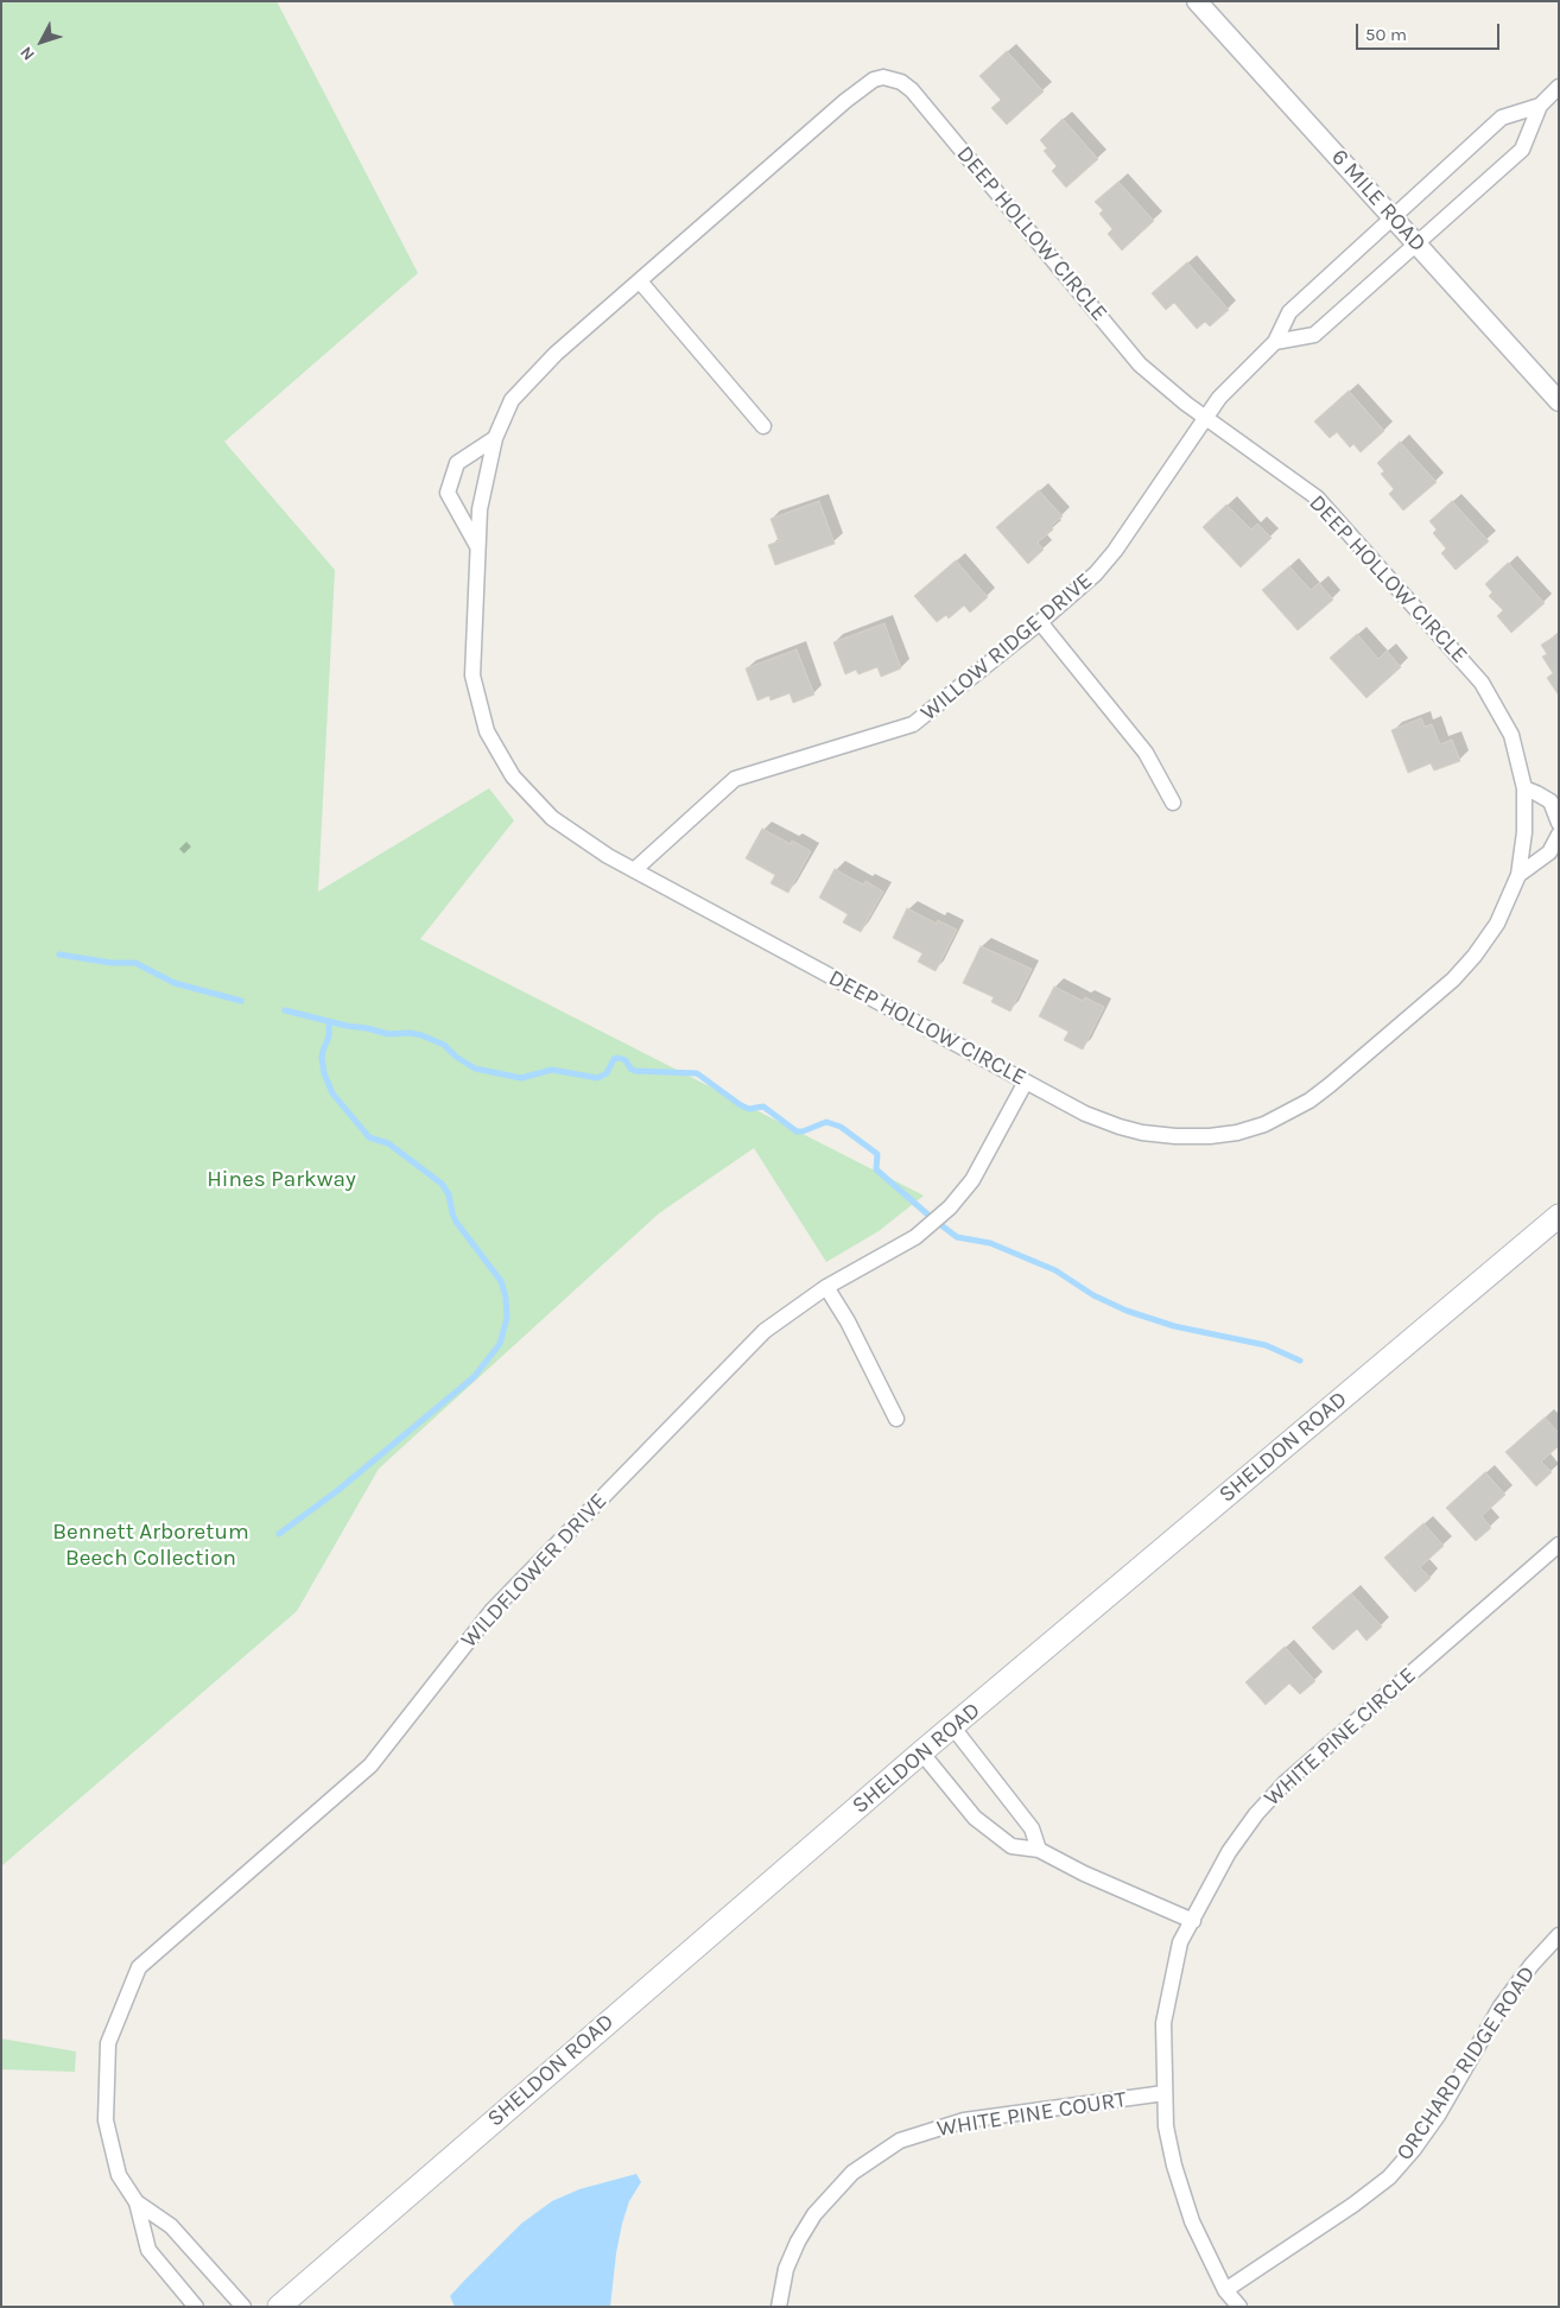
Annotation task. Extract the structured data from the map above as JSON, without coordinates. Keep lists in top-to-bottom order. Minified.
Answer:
{"streets":{"main road":["SHELDON ROAD"],"street":["6 MILE ROAD","DEEP HOLLOW CIRCLE","WILLOW RIDGE DRIVE","WILDFLOWER DRIVE","WHITE PINE CIRCLE","ORCHARD RIDGE ROAD","WHITE PINE COURT"]},"crossings":[["6 MILE ROAD","WILLOW RIDGE DRIVE"],["DEEP HOLLOW CIRCLE","WILLOW RIDGE DRIVE"],["DEEP HOLLOW CIRCLE","WILDFLOWER DRIVE"],["WHITE PINE CIRCLE","ORCHARD RIDGE ROAD"],["WHITE PINE CIRCLE","WHITE PINE COURT"]],"parks":["Hines Parkway","Bennett Arboretum Beech Collection"],"scale_bar":"50 m","north":"bottom left"}
